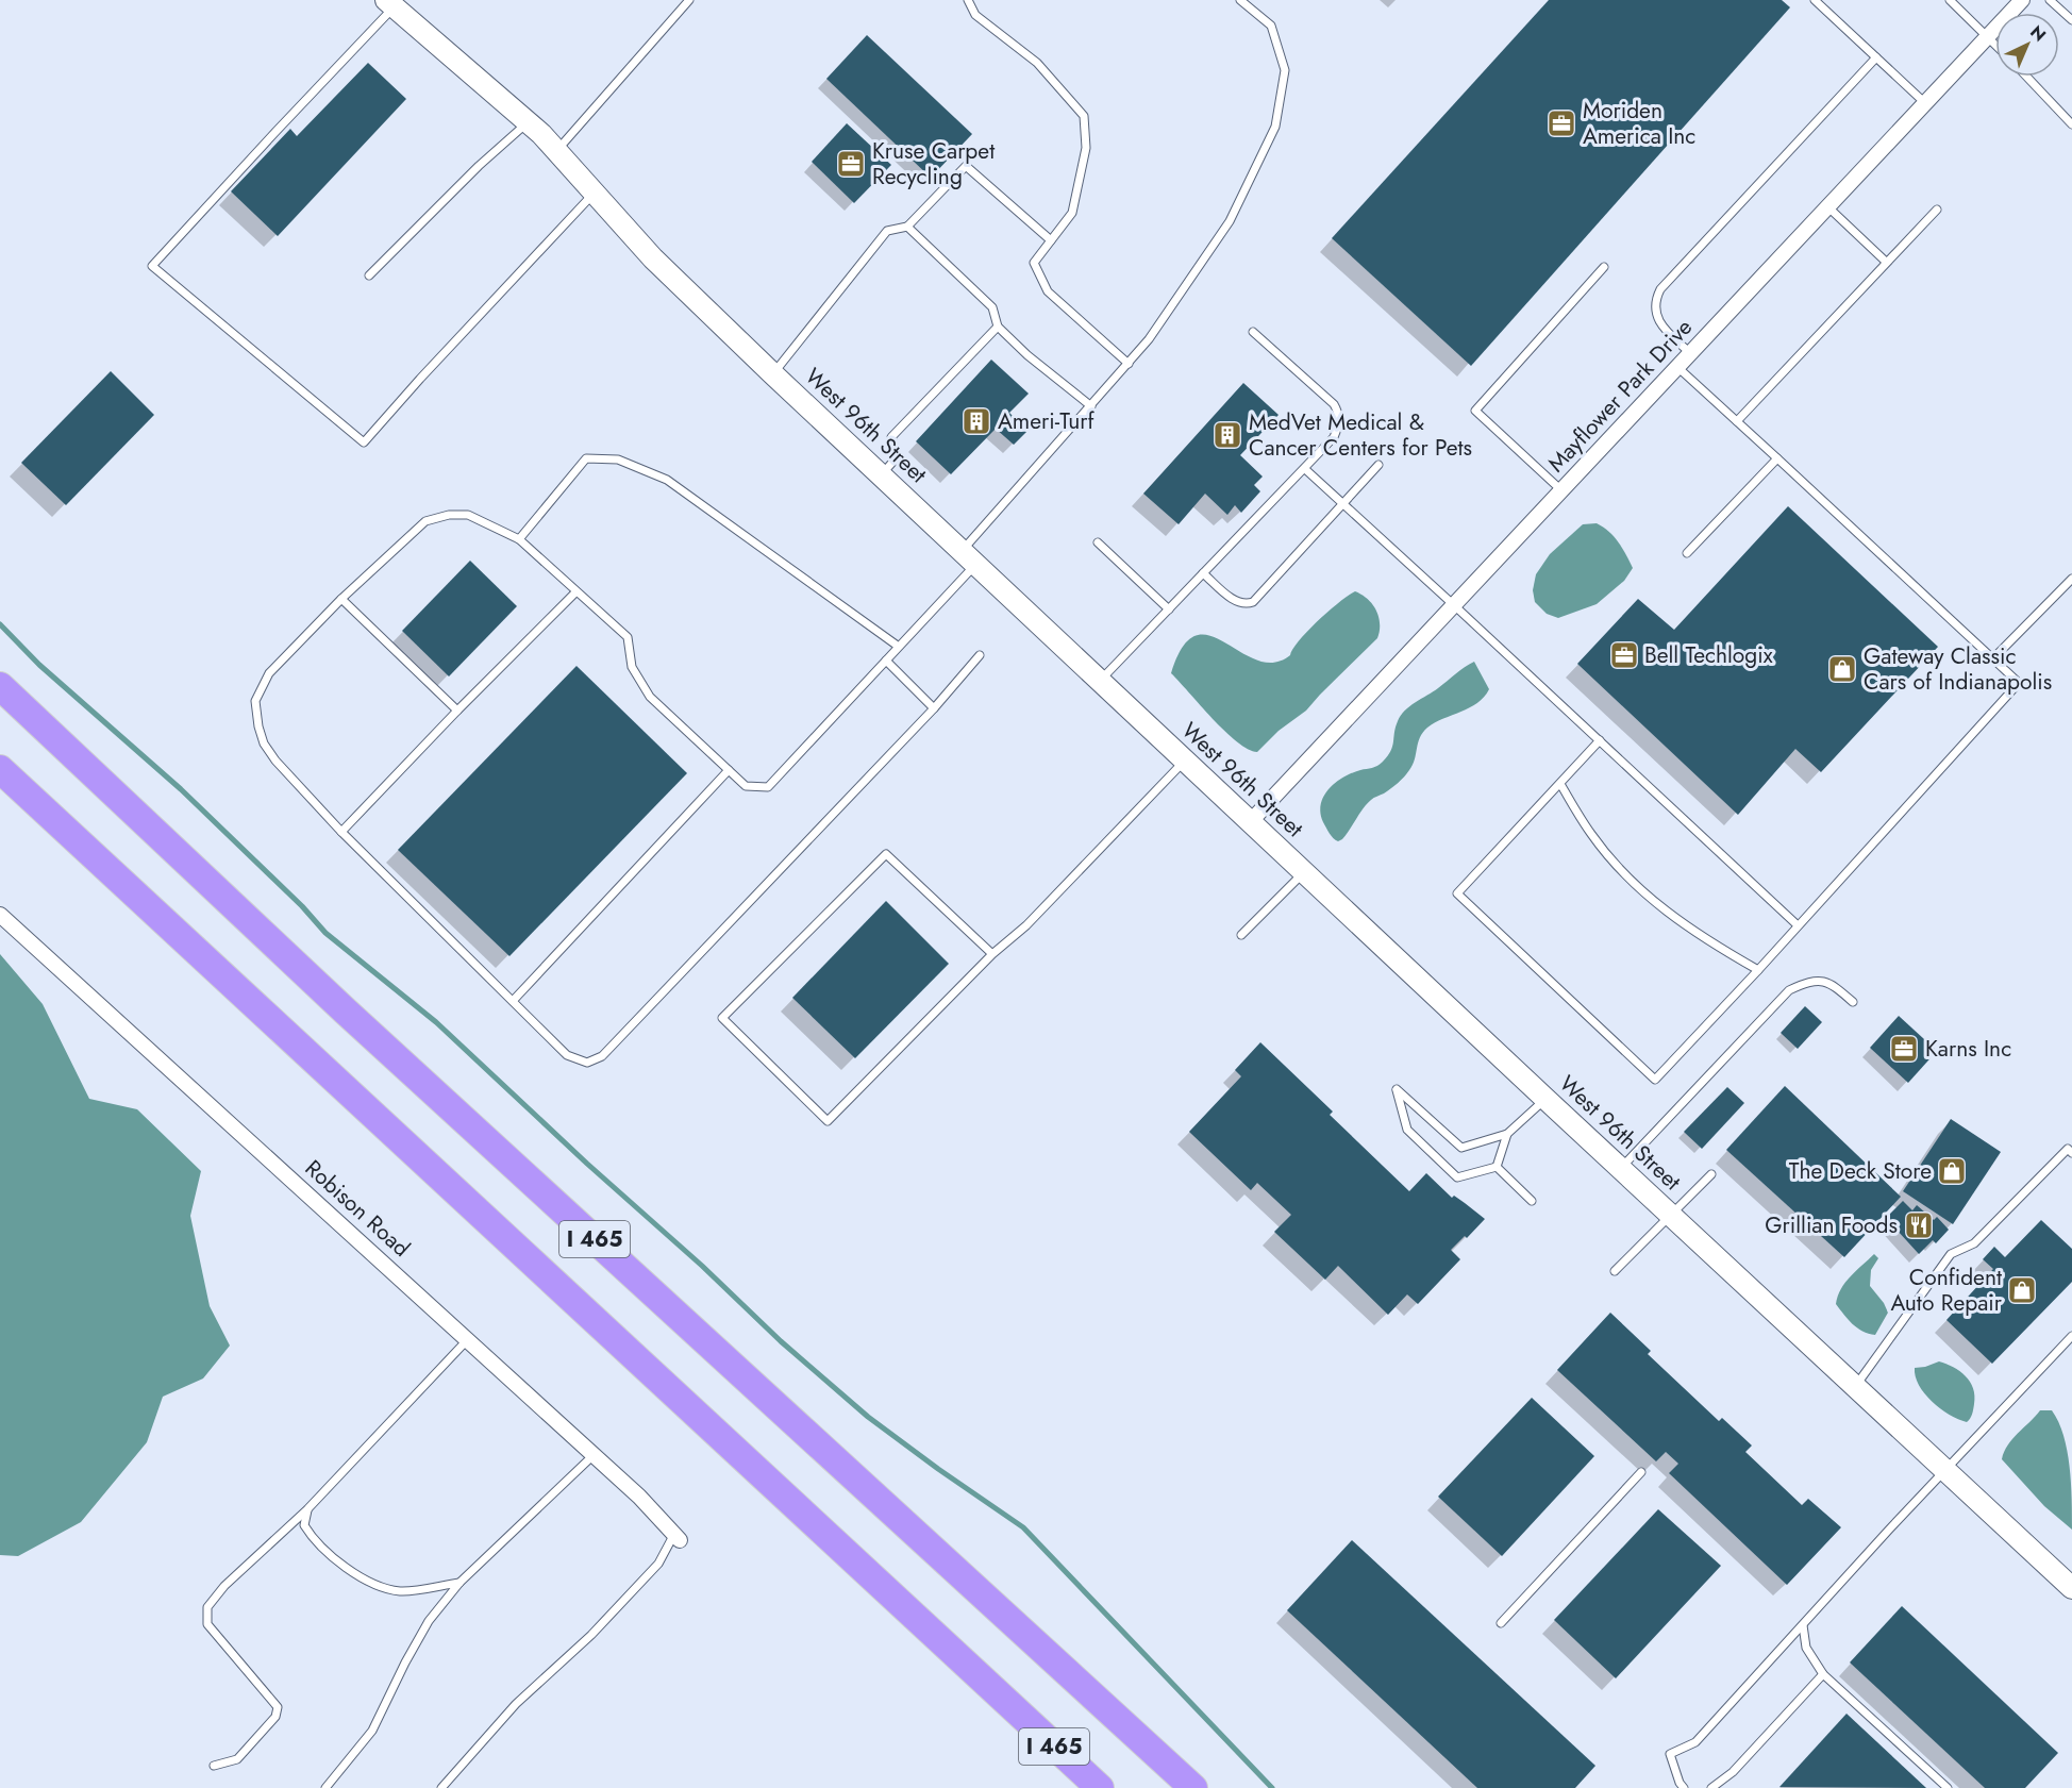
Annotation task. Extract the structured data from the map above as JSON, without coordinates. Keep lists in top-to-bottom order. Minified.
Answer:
{"streets":{"highway":["I 465"],"street":["Mayflower Park Drive","West 96th Street","Robison Road"]},"crossings":[["Mayflower Park Drive","West 96th Street"]],"places":{"office":["Moriden America Inc","Kruse Carpet Recycling","Bell Techlogix","Karns Inc"],"building":["Ameri-Turf","MedVet Medical & Cancer Centers for Pets"],"shop":["Gateway Classic Cars of Indianapolis","The Deck Store","Confident Auto Repair"],"restaurant":["Grillian Foods"]},"north":"top right"}
